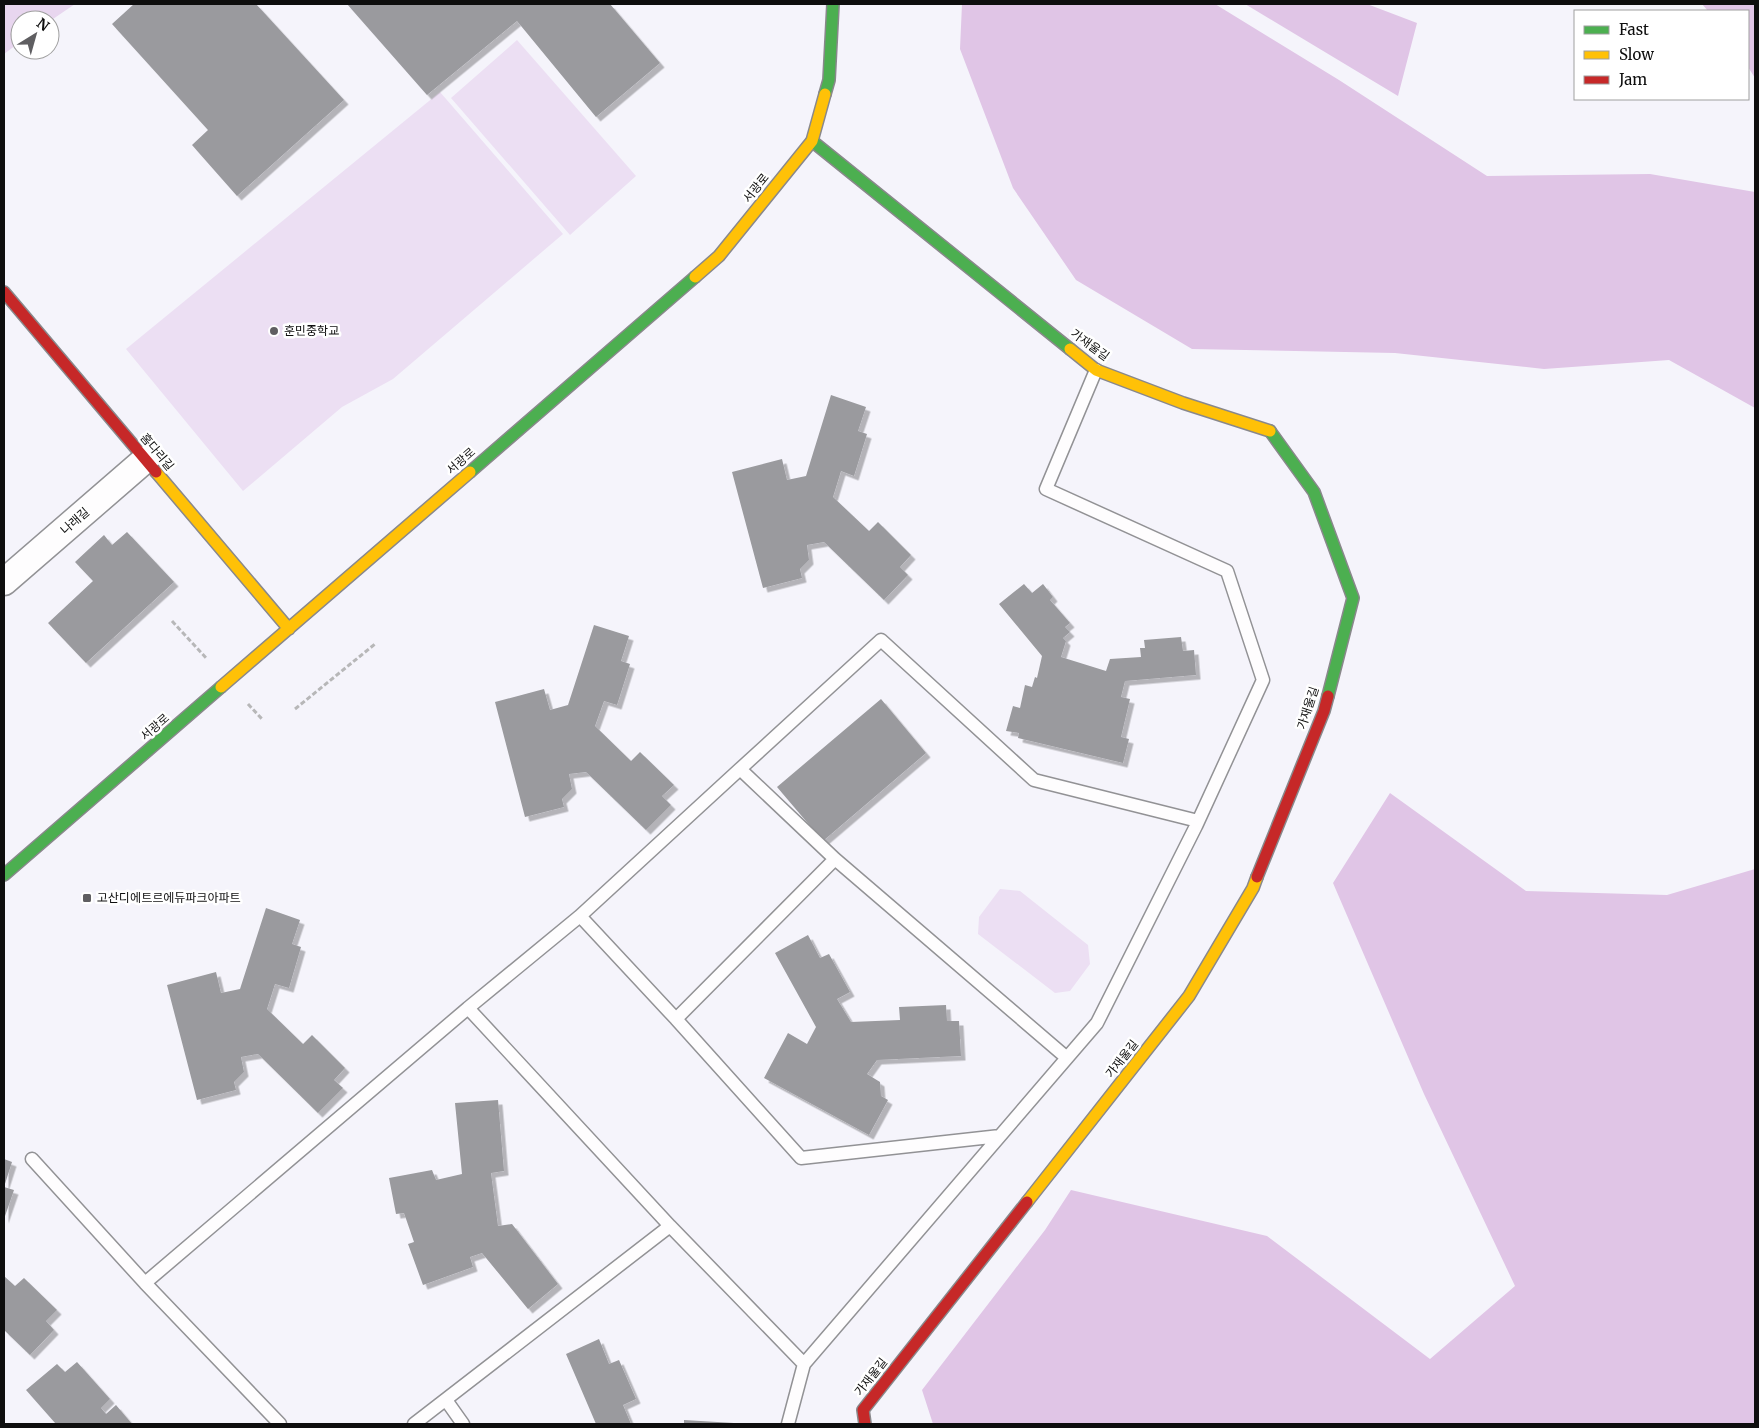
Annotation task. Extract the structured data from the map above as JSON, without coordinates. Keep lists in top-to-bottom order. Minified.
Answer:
{"streets":{"street":["서광로","가재울길","홈다리길","나래길"]},"crossings":[["서광로","가재울길"],["서광로","홈다리길"],["홈다리길","나래길"]],"places":{"other":["훈민중학교"],"transit":["고산디에트르에듀파크아파트"]},"legend":["Fast","Slow","Jam"],"north":"top right"}
